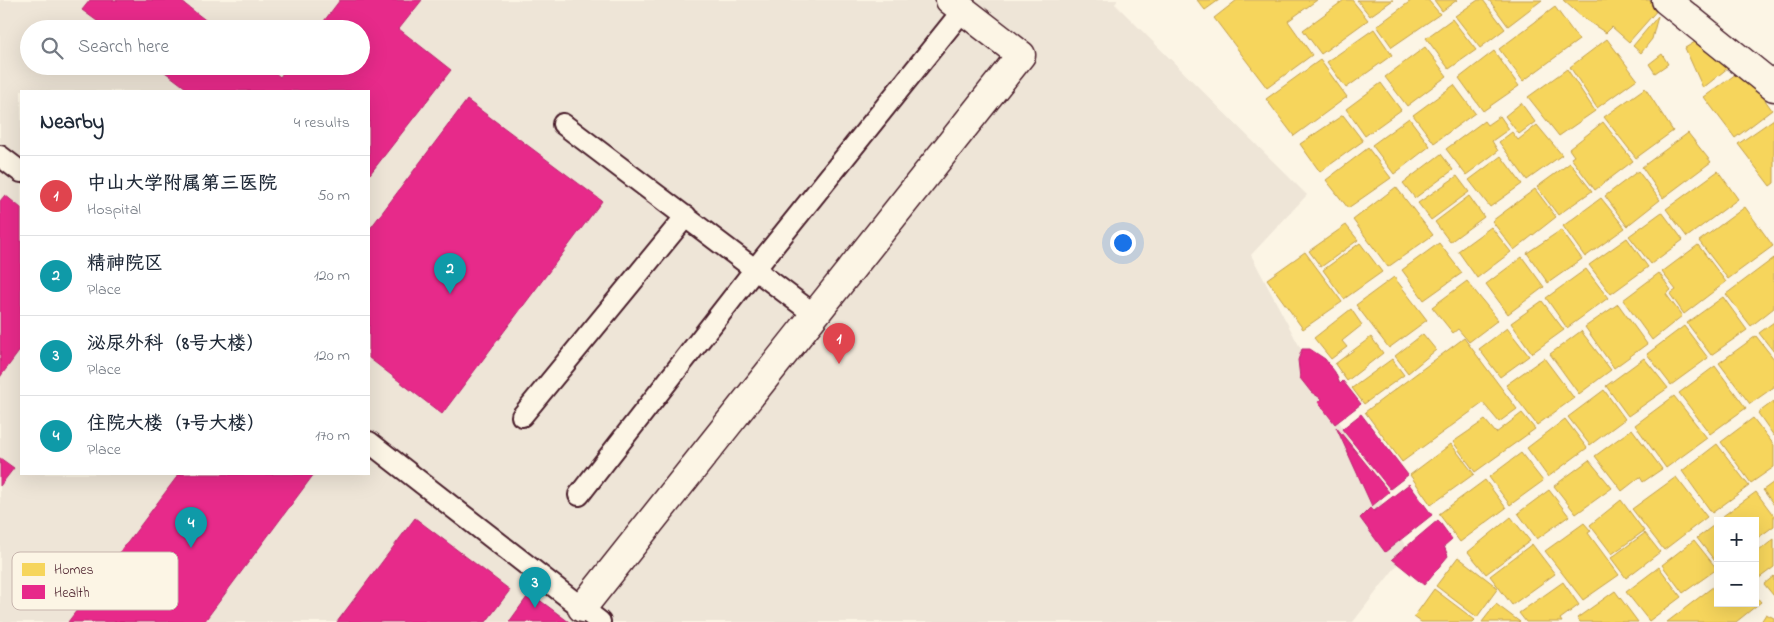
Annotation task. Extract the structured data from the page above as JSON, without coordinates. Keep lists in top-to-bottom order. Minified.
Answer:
{"legend":["Homes","Health"],"page":{"search":"Search here","heading":["Nearby","4 results"],"list":[{"mark":"1","name":"中山大学附属第三医院","note":"Hospital","value":"50 m"},{"mark":"2","name":"精神院区","note":"Place","value":"120 m"},{"mark":"3","name":"泌尿外科（8号大楼）","note":"Place","value":"120 m"},{"mark":"4","name":"住院大楼（7号大楼）","note":"Place","value":"170 m"}],"pins":["2","1","4","3"],"map_buttons":["+","−"]}}
